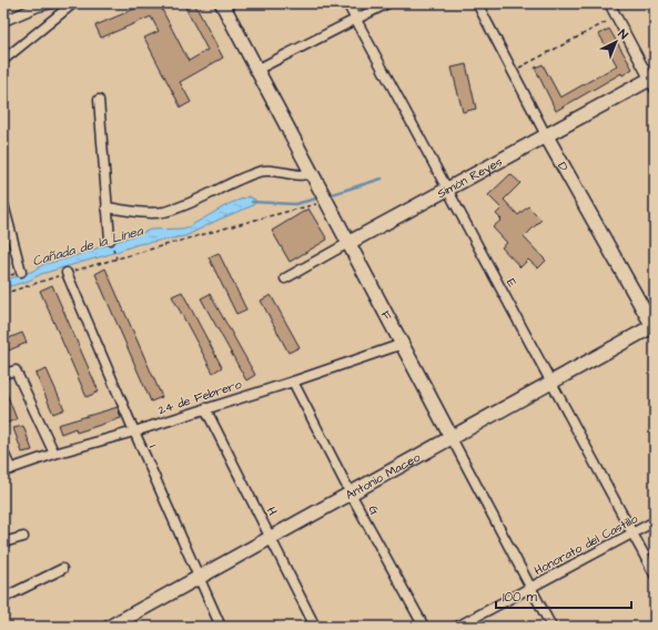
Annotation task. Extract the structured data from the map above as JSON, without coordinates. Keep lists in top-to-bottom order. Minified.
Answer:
{"streets":{"street":["D","Simón Reyes","E","F","24 de Febrero","I","Antonio Maceo","G","H","Honorato del Castillo"]},"crossings":[["D","Simón Reyes"],["D","Antonio Maceo"],["Simón Reyes","E"],["Simón Reyes","F"],["E","Antonio Maceo"],["E","Honorato del Castillo"],["F","24 de Febrero"],["F","Antonio Maceo"],["F","Honorato del Castillo"],["24 de Febrero","I"],["24 de Febrero","G"],["24 de Febrero","H"],["I","Antonio Maceo"],["Antonio Maceo","G"],["Antonio Maceo","H"]],"water":["Cañada de la Línea"],"scale_bar":"100 m","north":"top right"}
